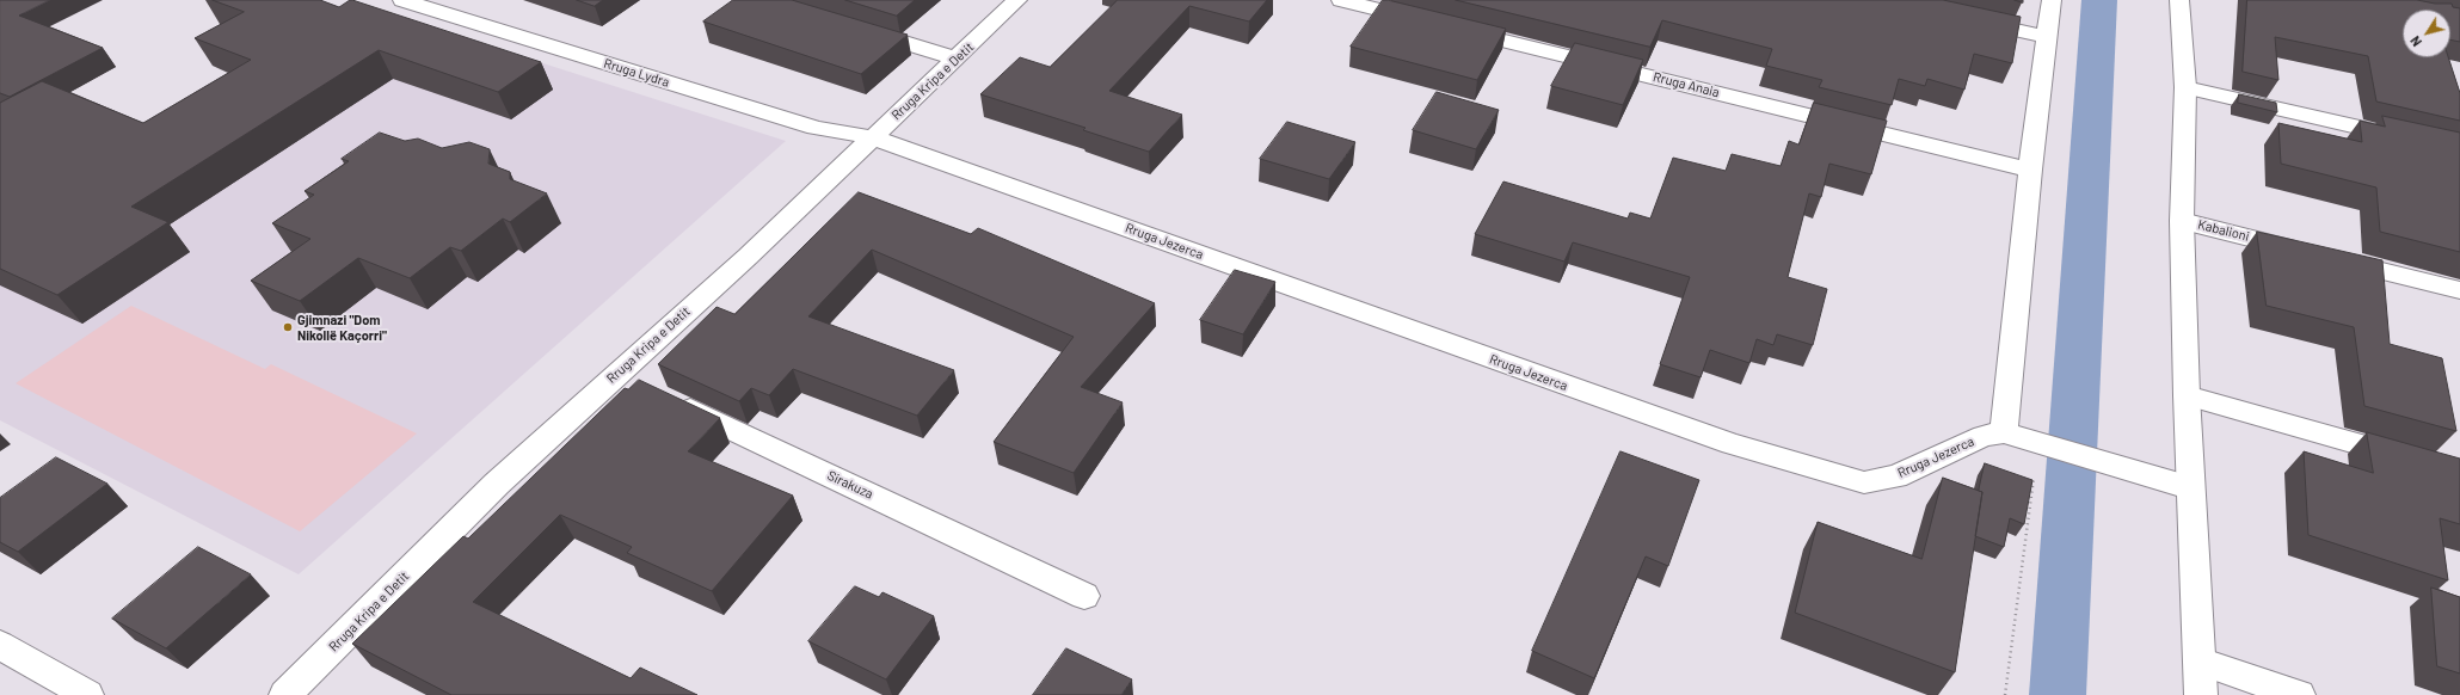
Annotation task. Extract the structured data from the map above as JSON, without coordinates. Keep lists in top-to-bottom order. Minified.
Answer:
{"streets":{"street":["Rruga Lydra","Rruga Kripa e Detit","Rruga Anaia","Kabalioni","Rruga Jezerca","Sirakuza"]},"crossings":[["Rruga Lydra","Rruga Kripa e Detit"],["Rruga Lydra","Rruga Jezerca"],["Rruga Kripa e Detit","Rruga Jezerca"]],"places":["Gjimnazi \"Dom Nikollë Kaçorri\""],"north":"bottom left"}
